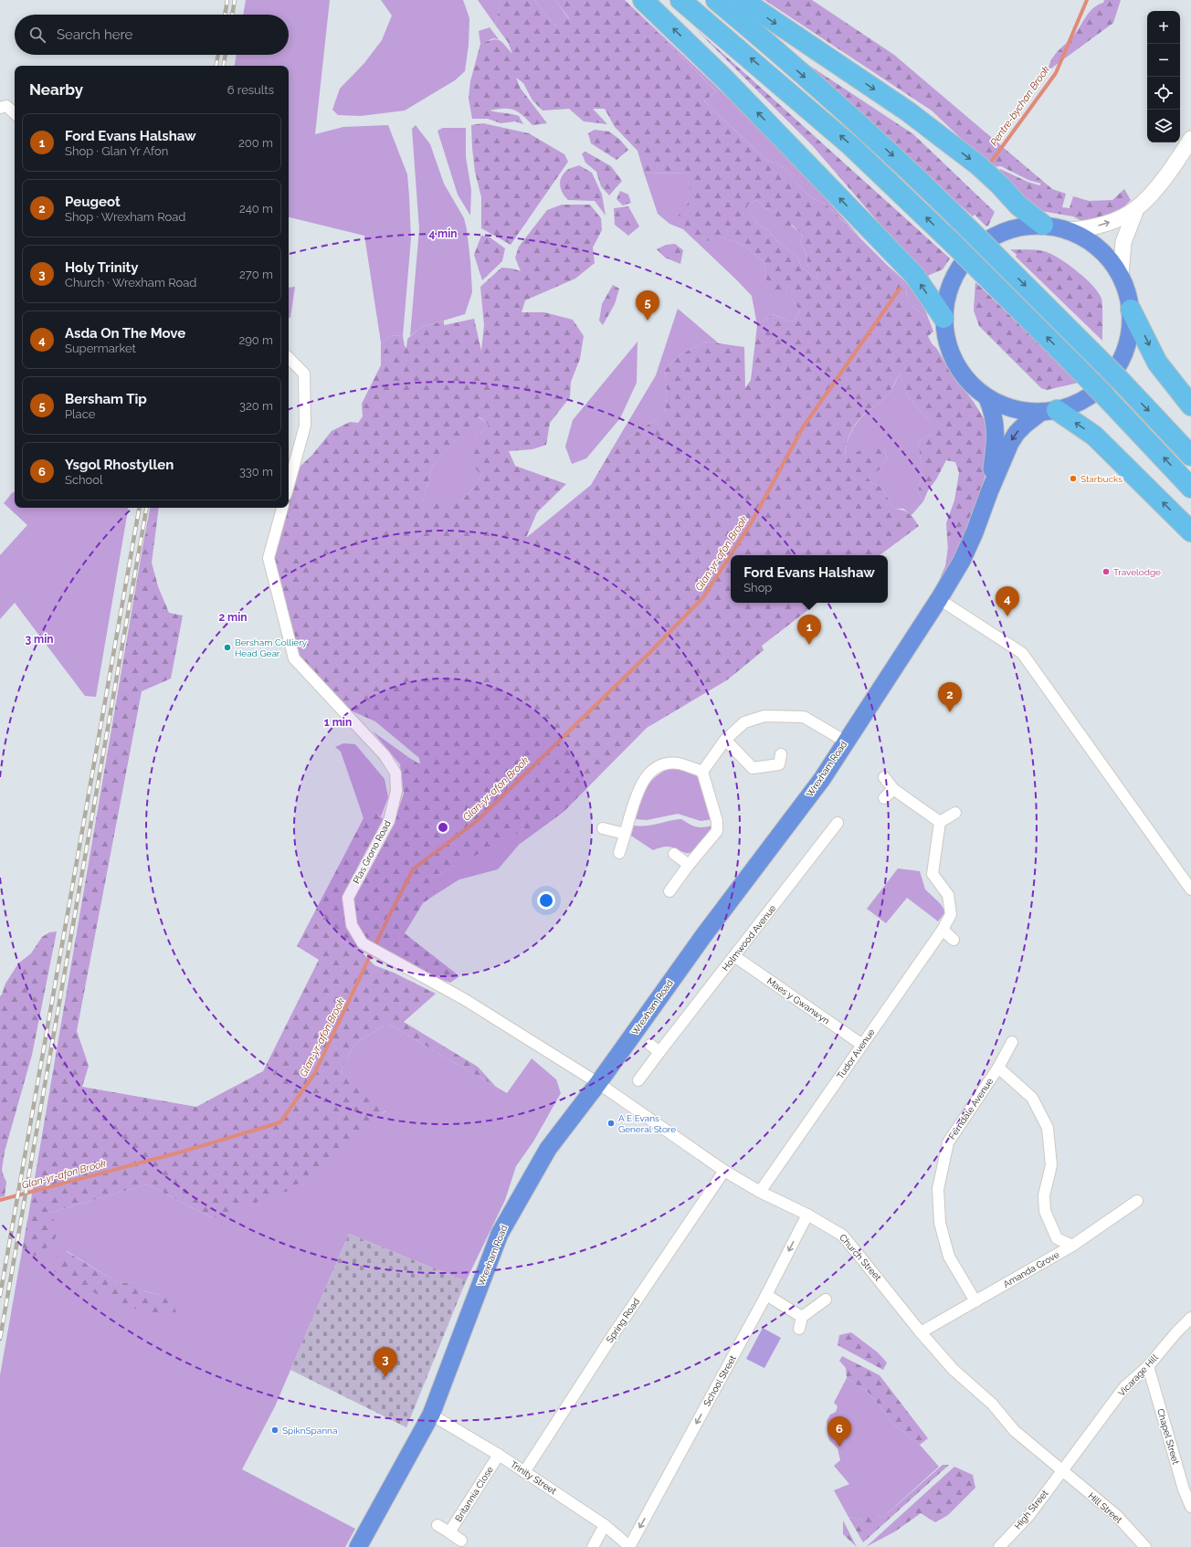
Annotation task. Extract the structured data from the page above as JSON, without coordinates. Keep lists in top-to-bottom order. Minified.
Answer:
{"streets":{"main road":["Wrexham Road"],"street":["Plas Grono Road","Holmwood Avenue","Maes y Gwanwyn","Tudor Avenue","Ferndale Avenue","Church Street","Amanda Grove","Spring Road","Vicarage Hill","School Street","Chapel Street","Trinity Street","Britannia Close","Hill Street","High Street"]},"crossings":[["Wrexham Road","Plas Grono Road"],["Wrexham Road","Church Street"],["Wrexham Road","Trinity Street"],["Plas Grono Road","Church Street"],["Holmwood Avenue","Maes y Gwanwyn"],["Maes y Gwanwyn","Tudor Avenue"],["Tudor Avenue","Church Street"],["Ferndale Avenue","Amanda Grove"],["Church Street","Amanda Grove"],["Church Street","Spring Road"],["Church Street","Vicarage Hill"],["Church Street","School Street"],["Church Street","Hill Street"],["Church Street","High Street"],["Spring Road","Trinity Street"],["Vicarage Hill","Chapel Street"],["Vicarage Hill","Hill Street"],["Vicarage Hill","High Street"],["School Street","Trinity Street"],["Trinity Street","Britannia Close"],["Hill Street","High Street"]],"one_way":["School Street"],"water":["Pentre-bychan Brook","Glan-yr-afon Brook"],"places":["Starbucks","Travelodge","Bersham Colliery Head Gear","A E Evans General Store","SpiknSpanna"],"page":{"map_buttons":["+","−"],"search":"Search here","heading":["Nearby","6 results"],"list":[{"mark":"1","name":"Ford Evans Halshaw","note":"Shop · Glan Yr Afon","value":"200 m"},{"mark":"2","name":"Peugeot","note":"Shop · Wrexham Road","value":"240 m"},{"mark":"3","name":"Holy Trinity","note":"Church · Wrexham Road","value":"270 m"},{"mark":"4","name":"Asda On The Move","note":"Supermarket","value":"290 m"},{"mark":"5","name":"Bersham Tip","note":"Place","value":"320 m"},{"mark":"6","name":"Ysgol Rhostyllen","note":"School","value":"330 m"}],"pins":["5","4","1","2","3","6"],"popup":["Ford Evans Halshaw","Shop"]},"rings":["4 min","2 min","3 min","1 min"]}
